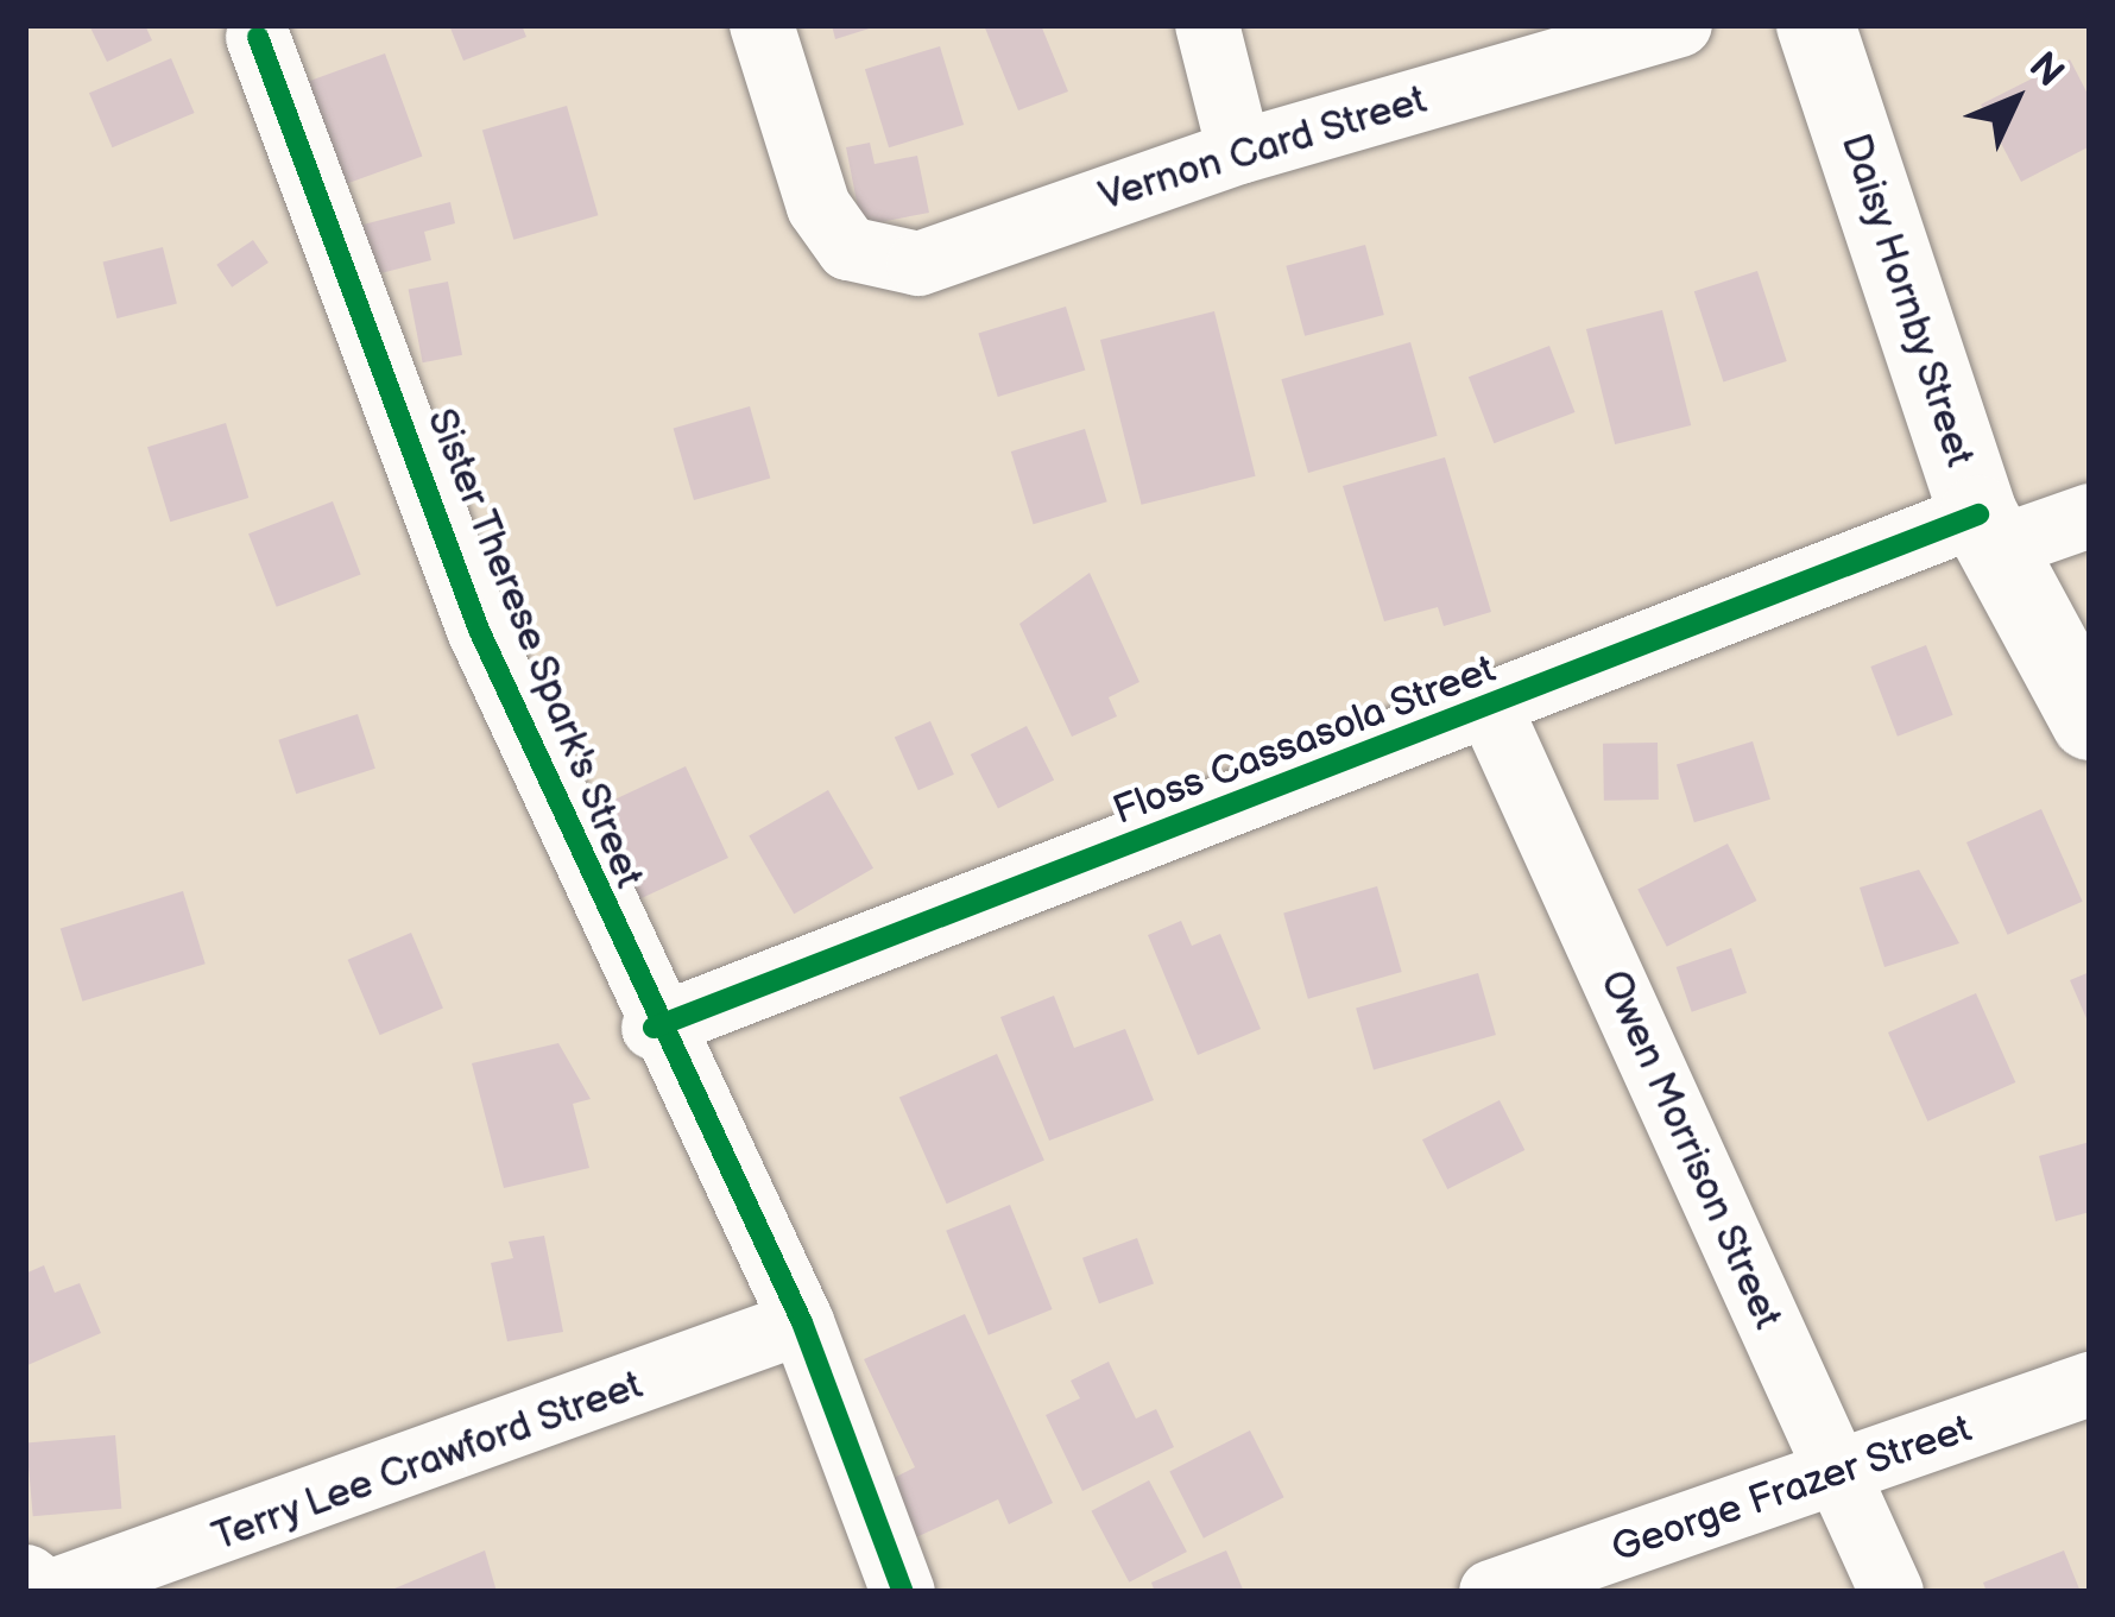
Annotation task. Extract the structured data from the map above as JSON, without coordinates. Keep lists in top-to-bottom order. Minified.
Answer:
{"streets":{"street":["Vernon Card Street","Daisy Hornby Street","Sister Therese Spark's Street","Floss Cassasola Street","Owen Morrison Street","Terry Lee Crawford Street","George Frazer Street"]},"crossings":[["Daisy Hornby Street","Floss Cassasola Street"],["Sister Therese Spark's Street","Floss Cassasola Street"],["Sister Therese Spark's Street","Terry Lee Crawford Street"],["Floss Cassasola Street","Owen Morrison Street"],["Owen Morrison Street","George Frazer Street"]],"north":"top right"}
